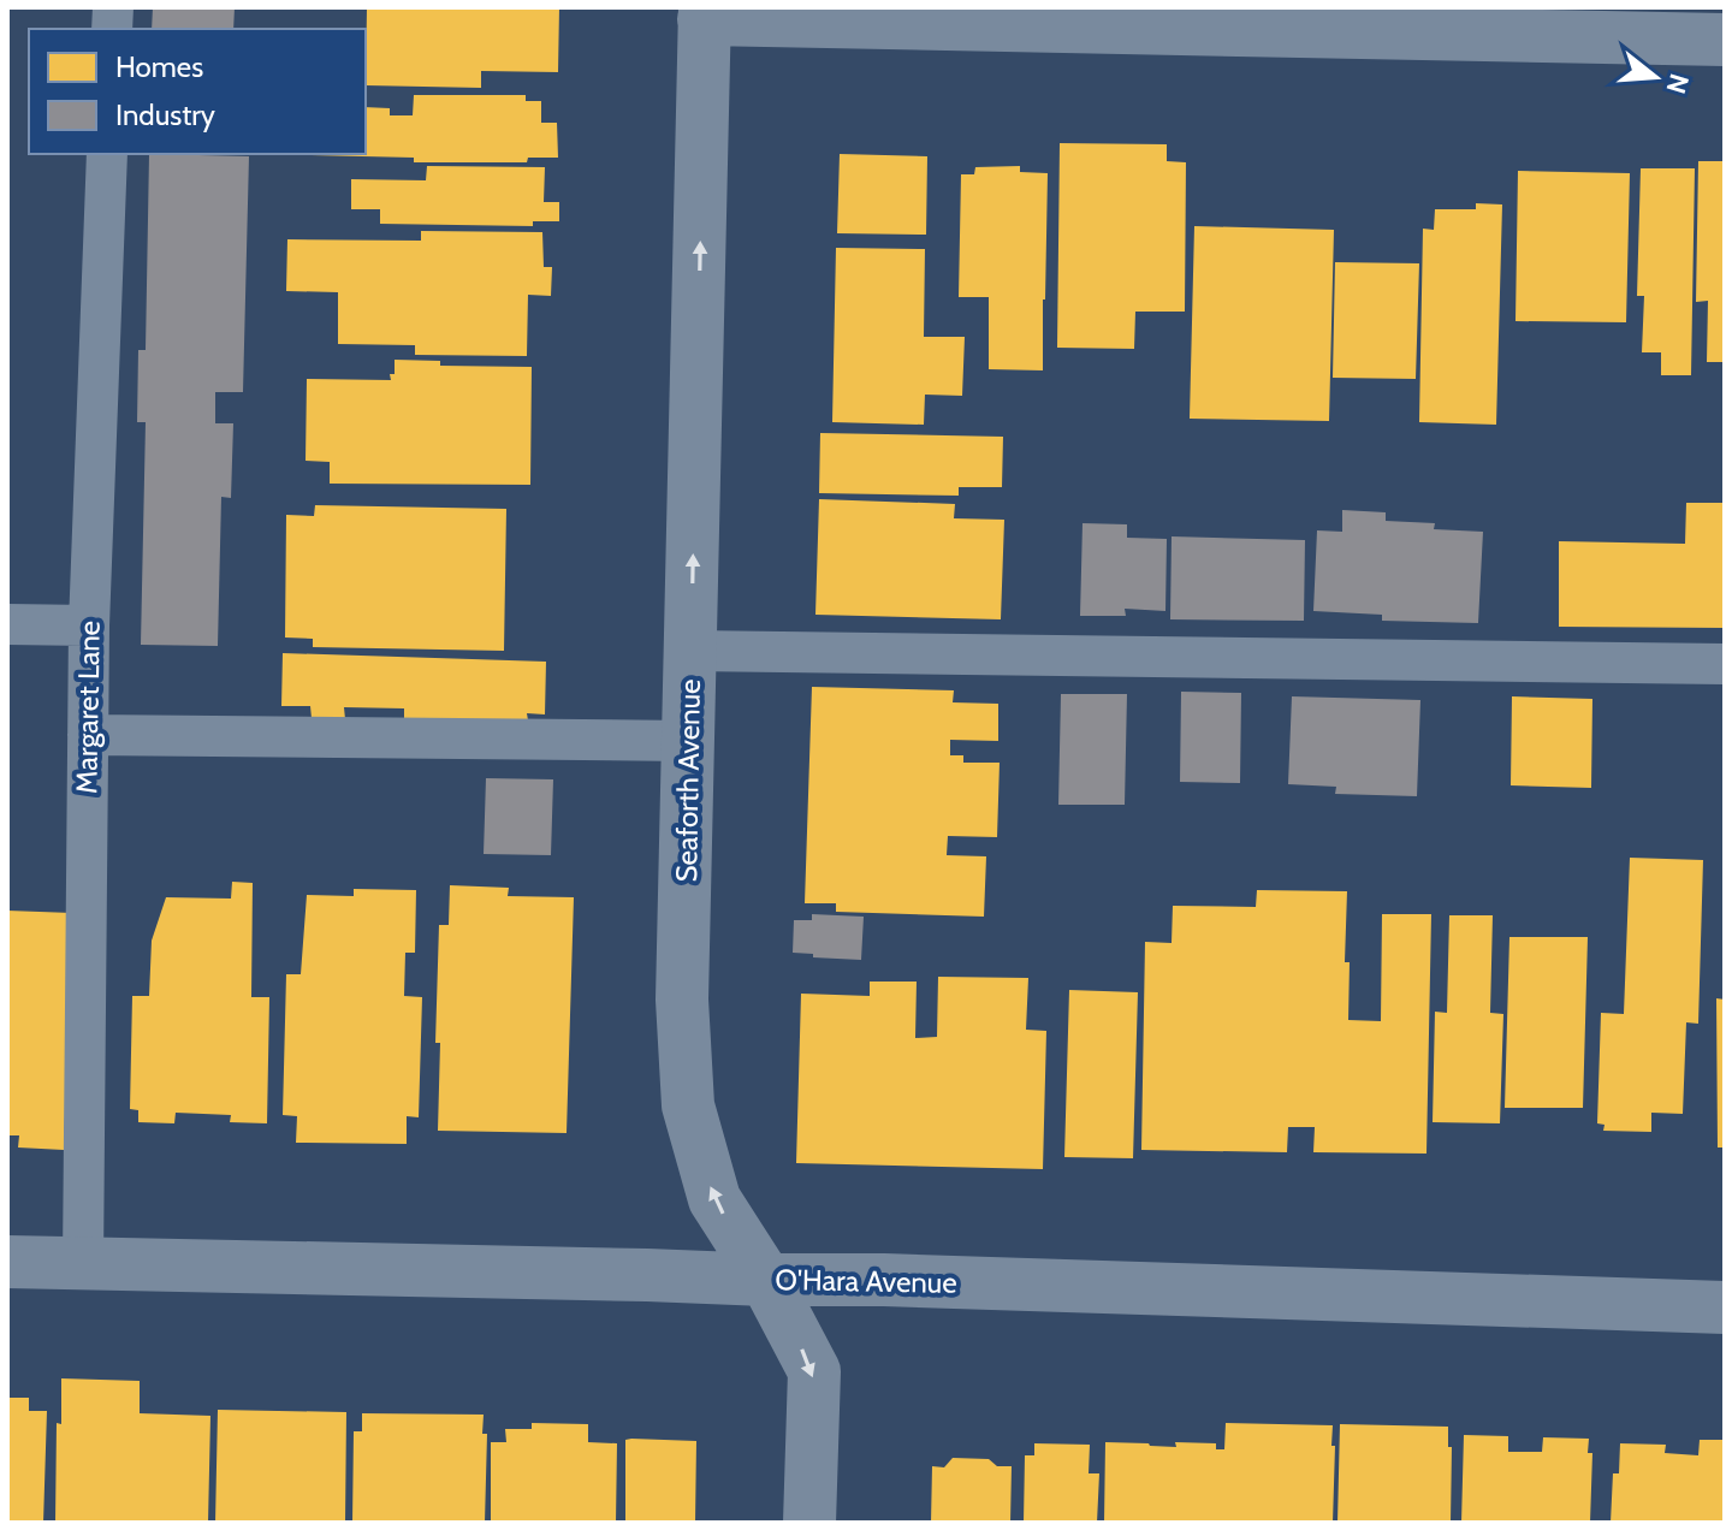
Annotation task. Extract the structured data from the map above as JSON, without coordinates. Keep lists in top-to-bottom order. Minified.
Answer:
{"streets":{"street":["Seaforth Avenue","O'Hara Avenue"],"lane":["Margaret Lane"]},"crossings":[["Margaret Lane","O'Hara Avenue"],["Seaforth Avenue","O'Hara Avenue"]],"legend":["Homes","Industry"],"north":"right"}
